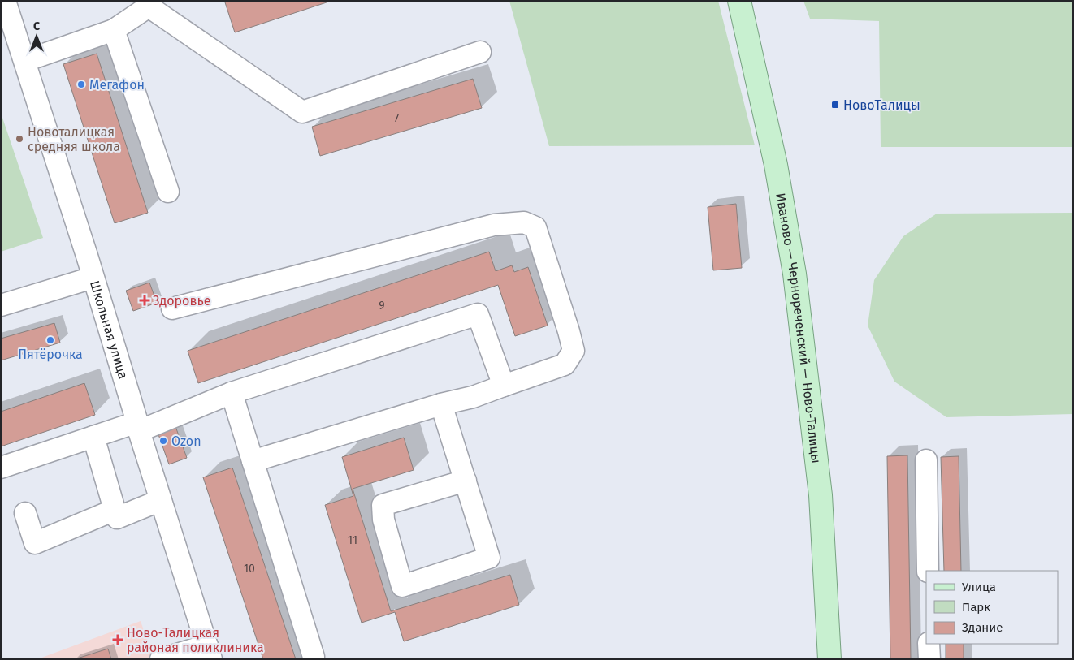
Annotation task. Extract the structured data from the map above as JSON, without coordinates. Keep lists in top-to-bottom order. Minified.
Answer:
{"streets":{"main road":["Иваново — Чернореченский — Ново-Талицы"],"street":["Школьная улица"]},"places":{"other":["Мегафон","Новоталицкая средняя школа","Пятёрочка","Ozon"],"transit":["НовоТалицы"],"health":["Здоровье","Ново-Талицкая районая поликлиника"]},"house_numbers":["7","9","11","10"],"legend":["Улица","Парк","Здание"],"north":"top"}
